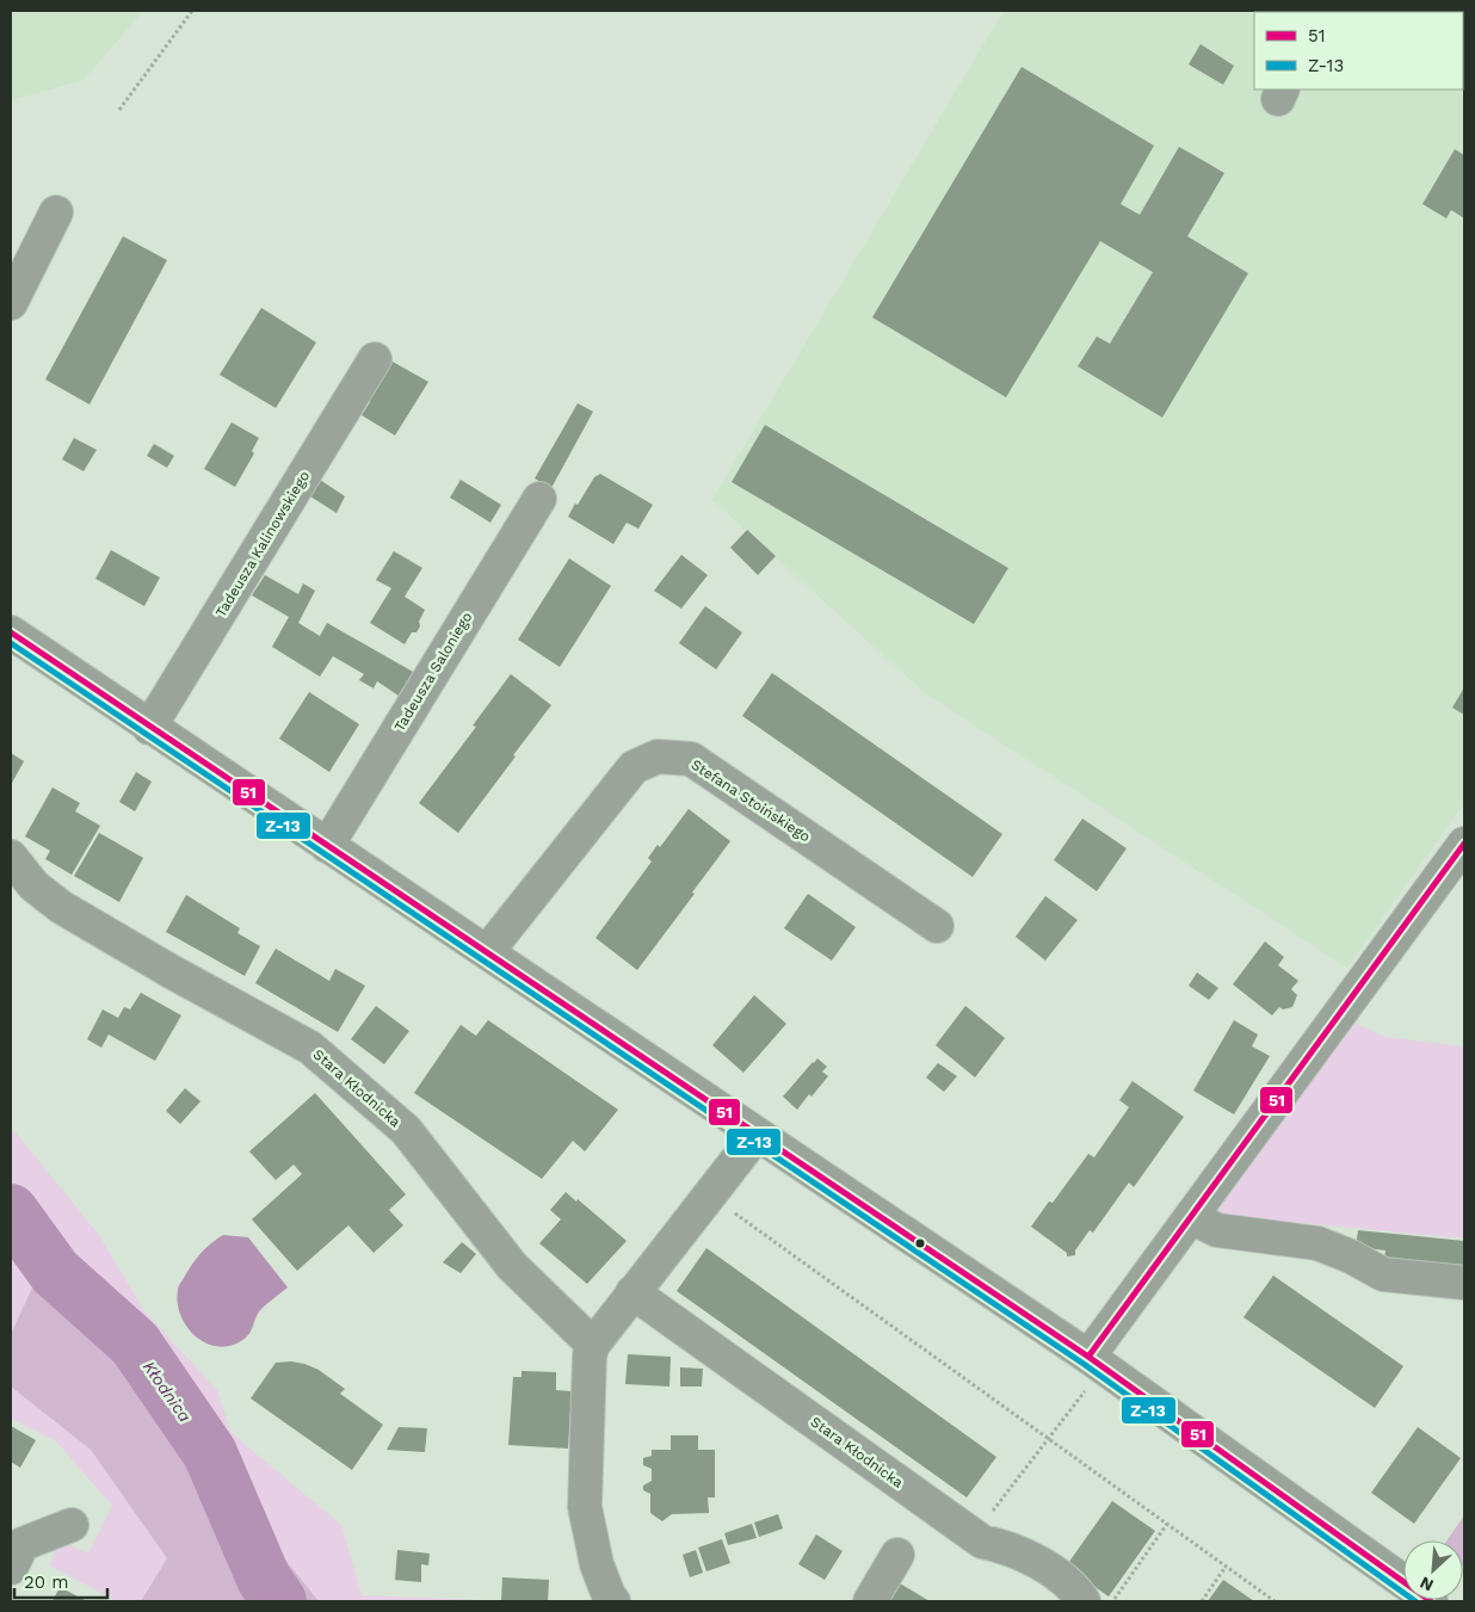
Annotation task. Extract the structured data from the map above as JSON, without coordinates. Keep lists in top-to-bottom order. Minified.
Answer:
{"streets":{"street":["Tadeusza Kalinowskiego","Tadeusza Saloniego","Stefana Stoińskiego","Stara Kłodnicka"]},"water":["Kłodnica"],"lines":["transit line 51","transit line Z-13"],"legend":["51","Z-13"],"scale_bar":"20 m","north":"bottom left"}
